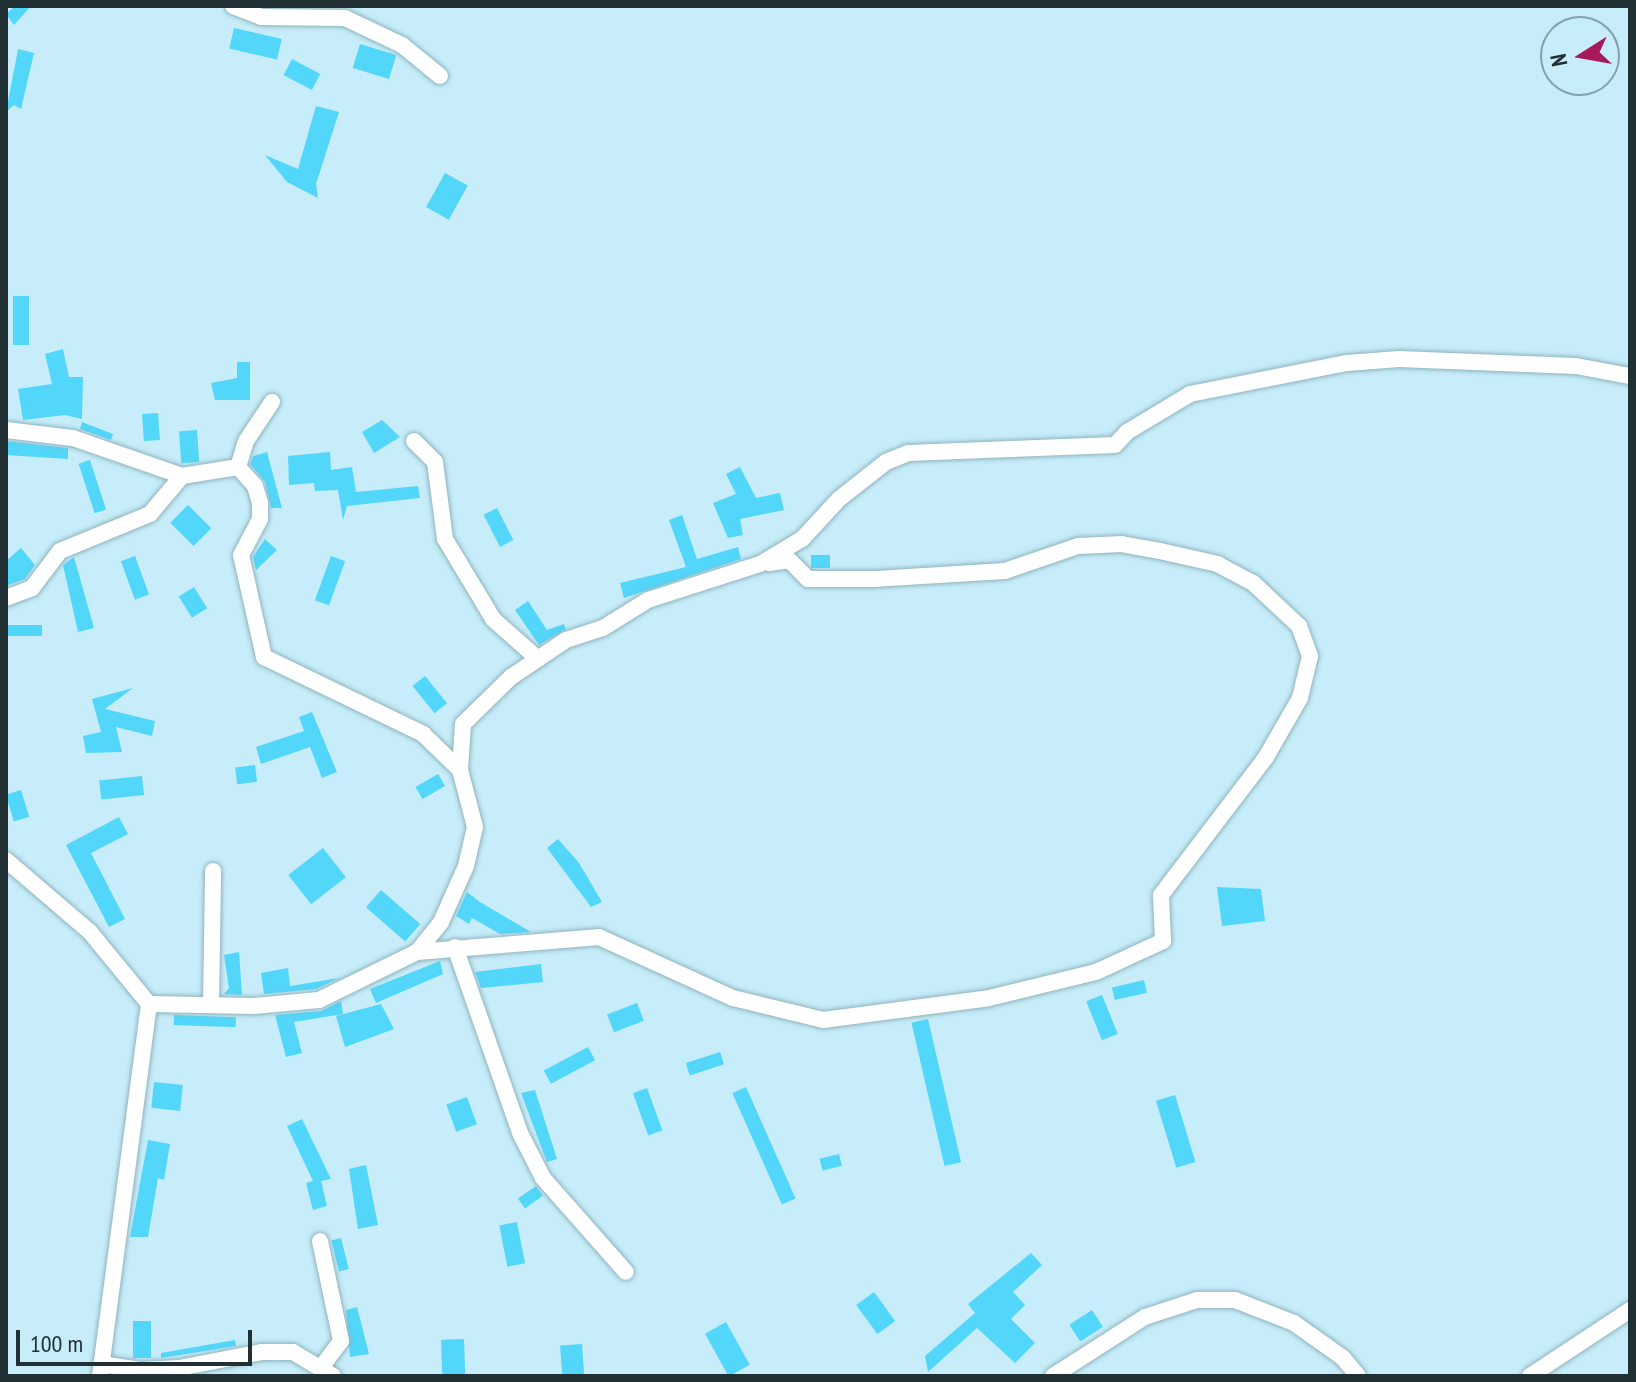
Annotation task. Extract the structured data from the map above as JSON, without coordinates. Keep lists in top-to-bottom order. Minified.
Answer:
{"scale_bar":"100 m","north":"left"}
